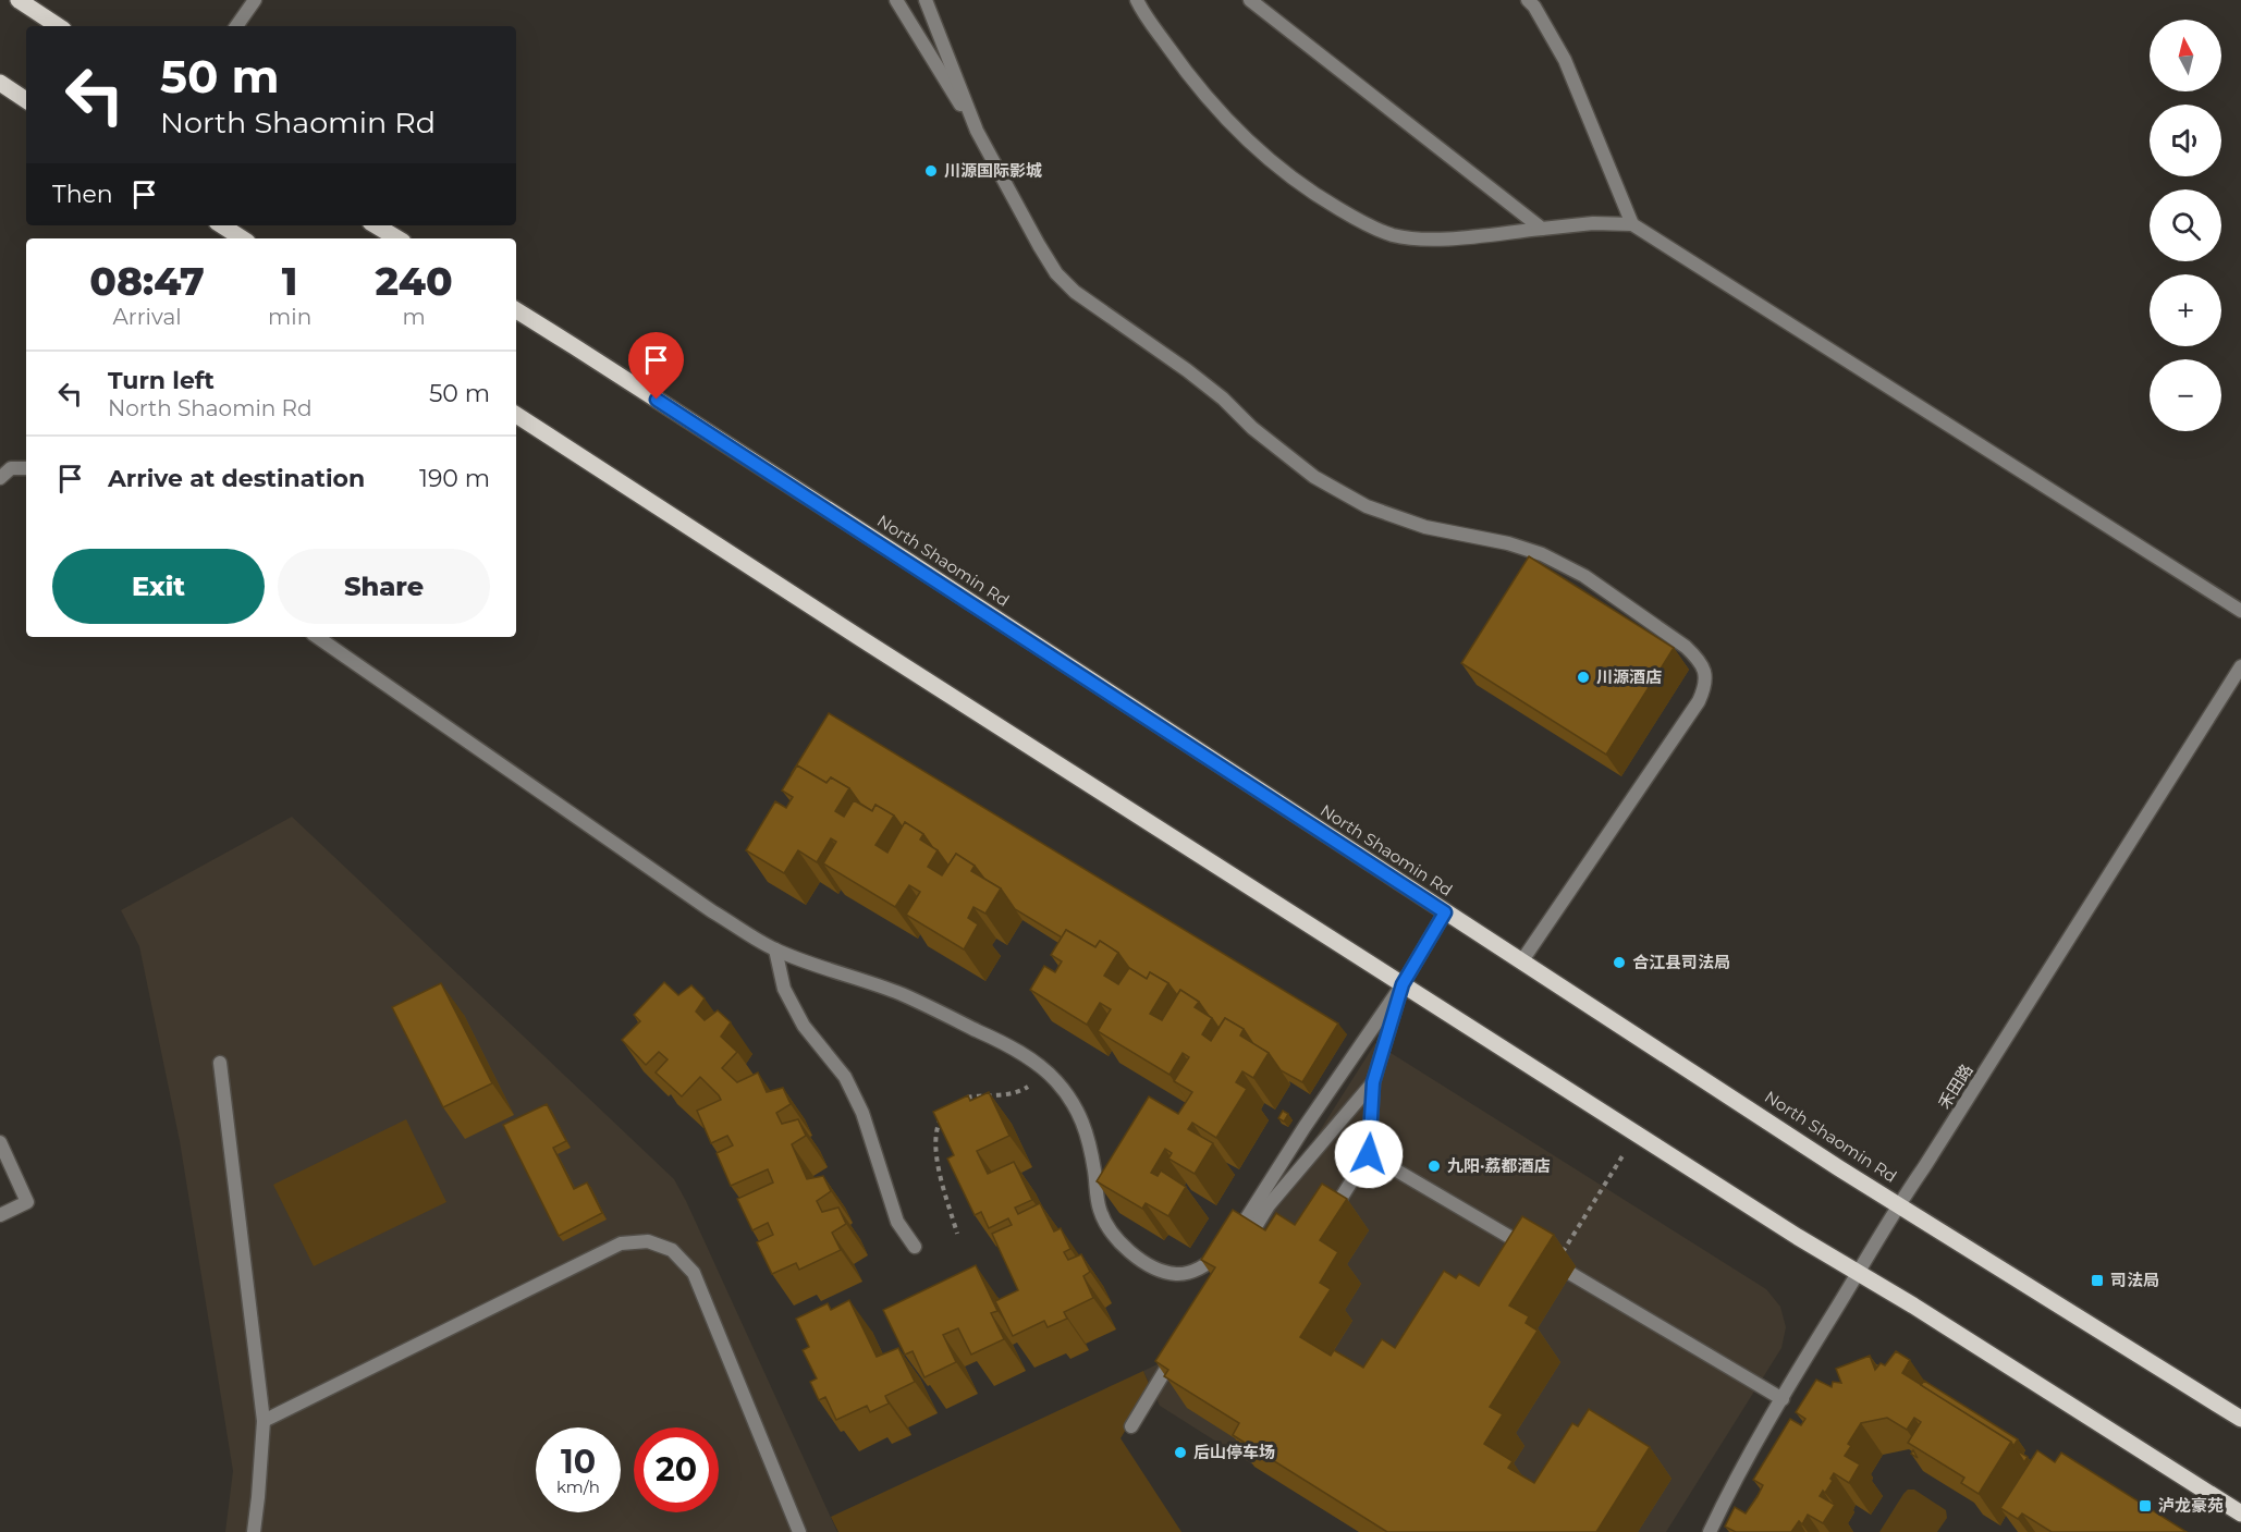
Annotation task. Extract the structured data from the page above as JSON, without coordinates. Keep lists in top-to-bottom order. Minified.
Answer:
{"streets":{"main road":["North Shaomin Rd"],"street":["禾田路"]},"crossings":[["North Shaomin Rd","禾田路"]],"places":{"other":["川源国际影城","川源酒店","合江县司法局","九阳·荔都酒店","后山停车场"],"transit":["司法局","泸龙豪苑"]},"north":"top","page":{"map_buttons":["+","−"],"turn":["50 m","North Shaomin Rd"],"then":"Then","eta":["08:47","Arrival","1","min","240","m"],"list":[{"name":"Turn left","note":"North Shaomin Rd","value":"50 m"},{"name":"Arrive at destination","value":"190 m"}],"buttons":["Exit","Share"],"speed":"10 km/h","limit":"20"}}
